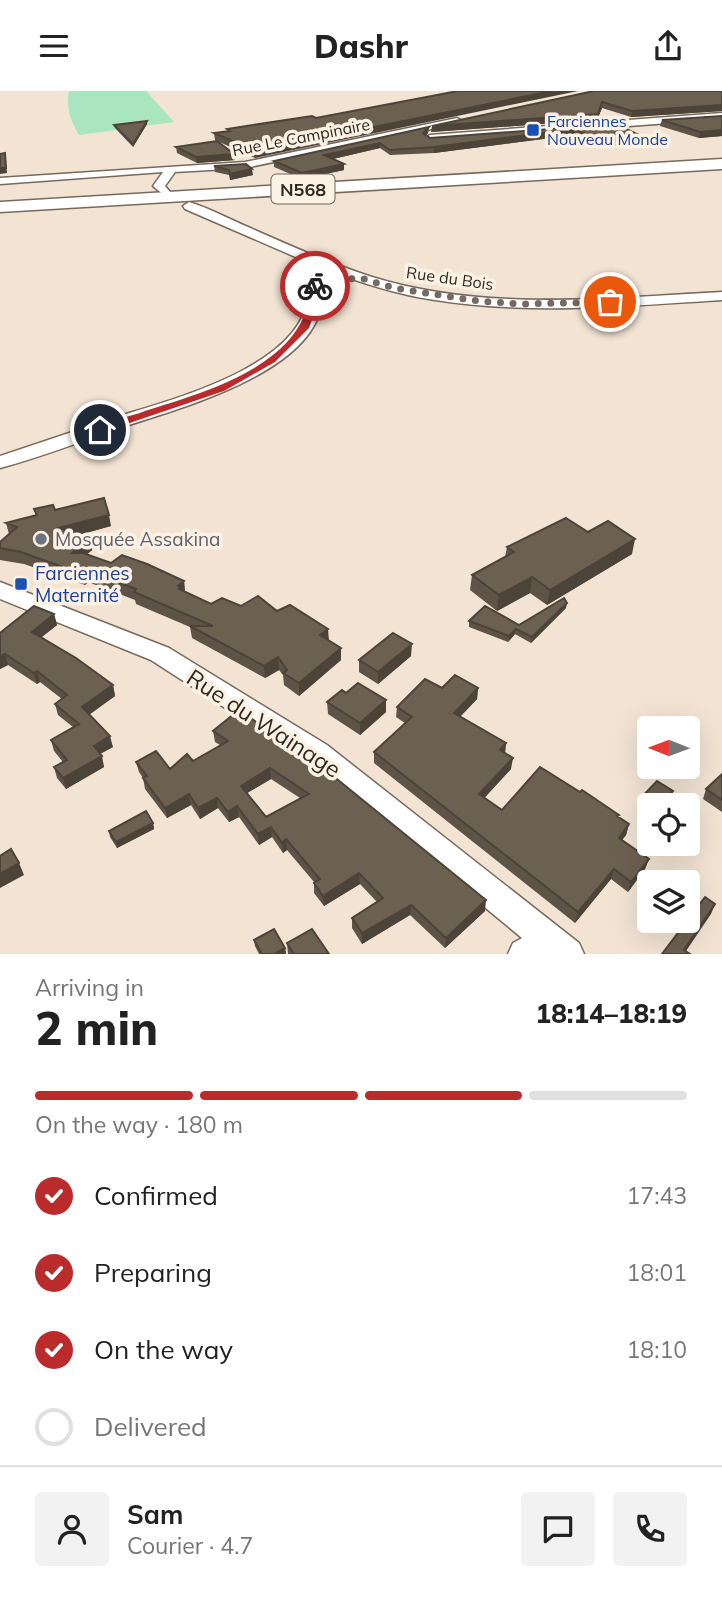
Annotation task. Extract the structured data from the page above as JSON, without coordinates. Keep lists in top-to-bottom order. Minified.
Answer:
{"streets":{"highway":["N568"],"street":["Rue Le Campinaire","Rue du Bois","Rue du Wainage"]},"places":{"transit":["Farciennes Nouveau Monde","Farciennes Maternité"],"other":["Mosquée Assakina"]},"north":"left","page":{"header":"Dashr","heading":["2 min","Arriving in","18:14–18:19"],"panel":["Sam","Courier · 4.7"],"bar":"On the way · 180 m","list":[["Confirmed","17:43"],["Preparing","18:01"],["On the way","18:10"],"Delivered"]}}
